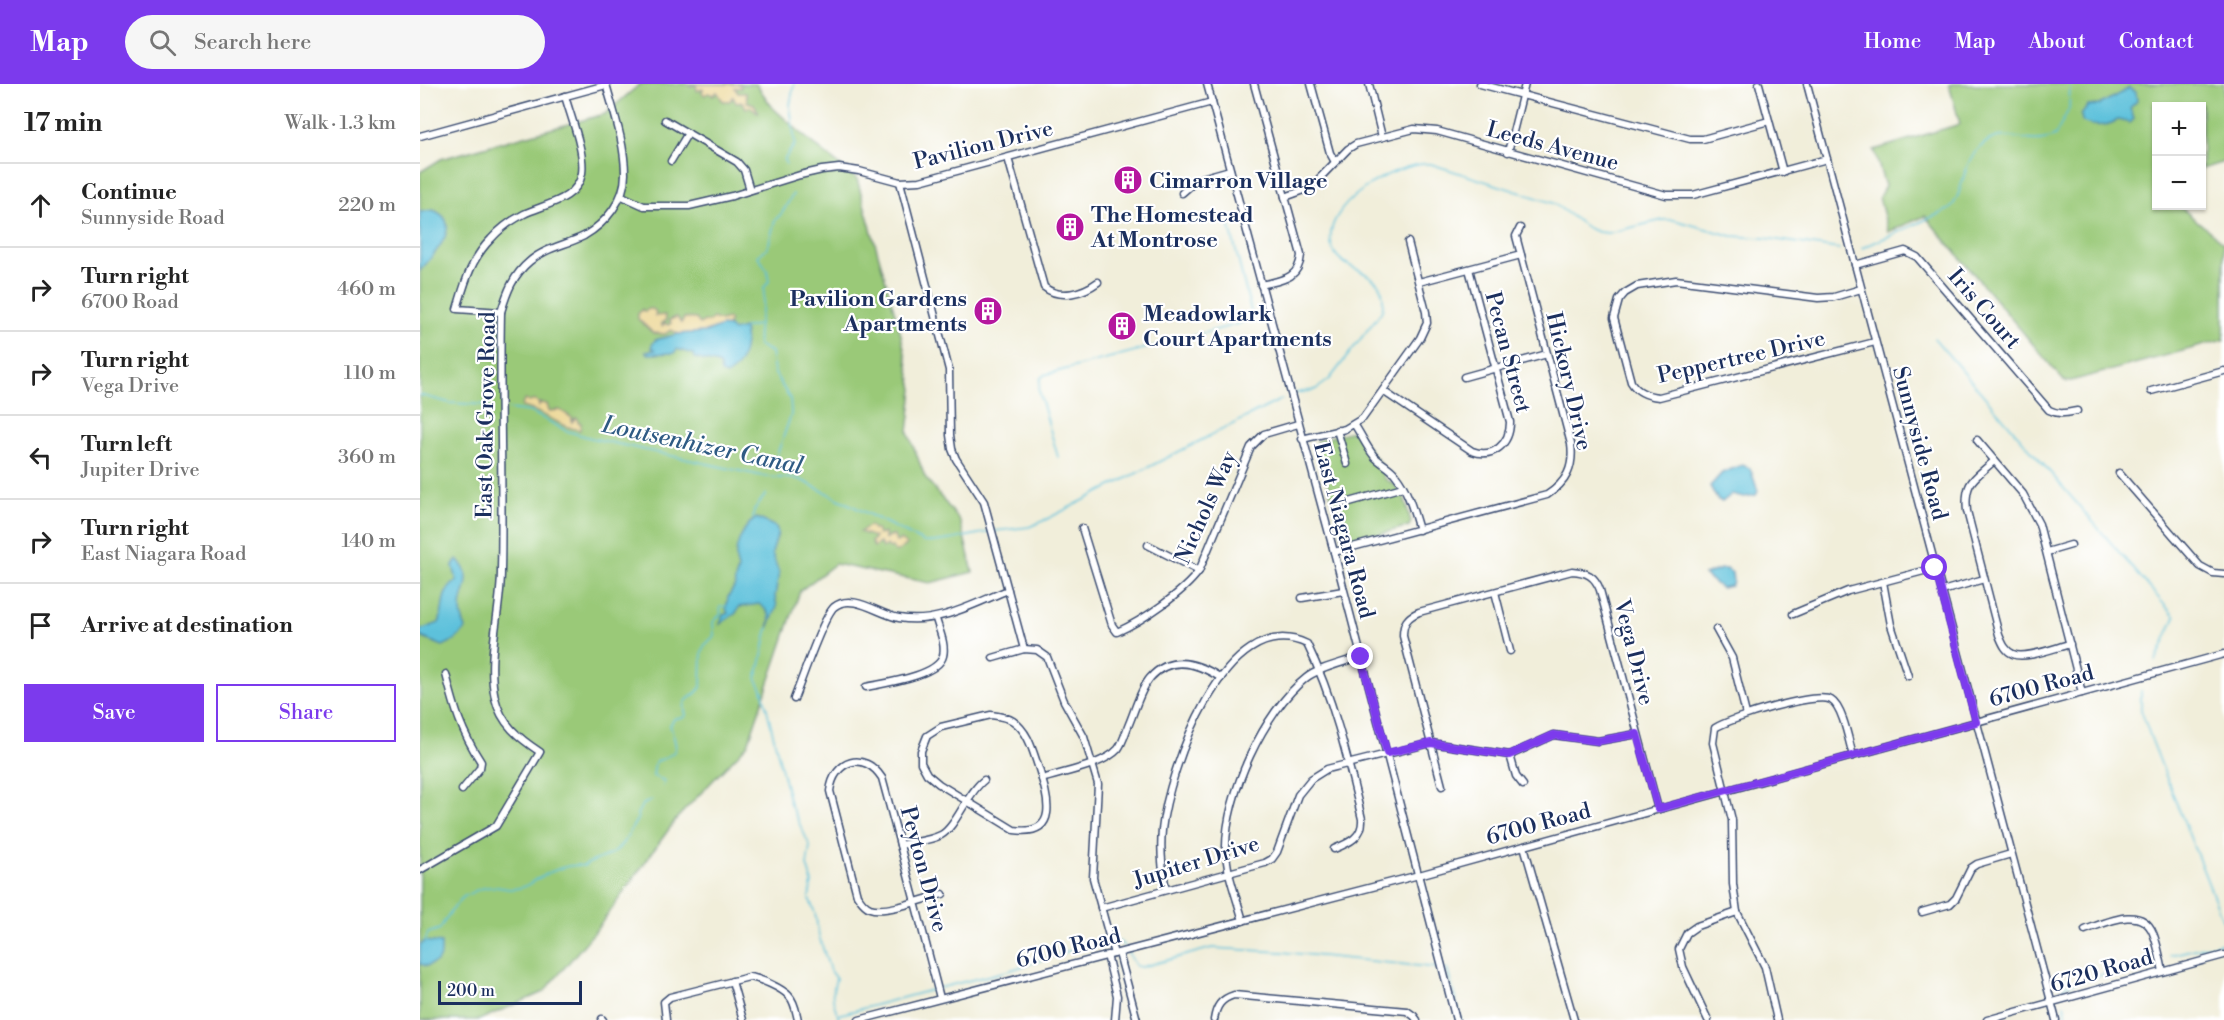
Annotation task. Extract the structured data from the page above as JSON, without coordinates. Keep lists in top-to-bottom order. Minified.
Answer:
{"streets":{"street":["Pavilion Drive","Leeds Avenue","Iris Court","Pecan Street","Peppertree Drive","Hickory Drive","East Oak Grove Road","Sunnyside Road","Nichols Way","East Niagara Road","Vega Drive","6700 Road","Jupiter Drive","Peyton Drive","6720 Road"]},"crossings":[["Pavilion Drive","East Oak Grove Road"],["Pavilion Drive","East Niagara Road"],["Leeds Avenue","Sunnyside Road"],["Iris Court","Sunnyside Road"],["Peppertree Drive","Sunnyside Road"],["Hickory Drive","East Niagara Road"],["Sunnyside Road","6700 Road"],["Sunnyside Road","6720 Road"],["Nichols Way","East Niagara Road"],["East Niagara Road","6700 Road"],["East Niagara Road","Jupiter Drive"],["Vega Drive","6700 Road"],["6700 Road","Peyton Drive"]],"water":["Loutsenhizer Canal"],"places":{"building":["Cimarron Village","The Homestead At Montrose","Pavilion Gardens Apartments","Meadowlark Court Apartments"]},"scale_bar":"200 m","page":{"header":"Map","search":"Search here","nav":["Home","Map","About","Contact"],"heading":["17 min","Walk · 1.3 km"],"map_buttons":["+","−"],"list":[["Continue","Sunnyside Road","220 m"],["Turn right","6700 Road","460 m"],["Turn right","Vega Drive","110 m"],["Turn left","Jupiter Drive","360 m"],["Turn right","East Niagara Road","140 m"],"Arrive at destination"],"buttons":["Save","Share"],"scale":"200 m"}}
